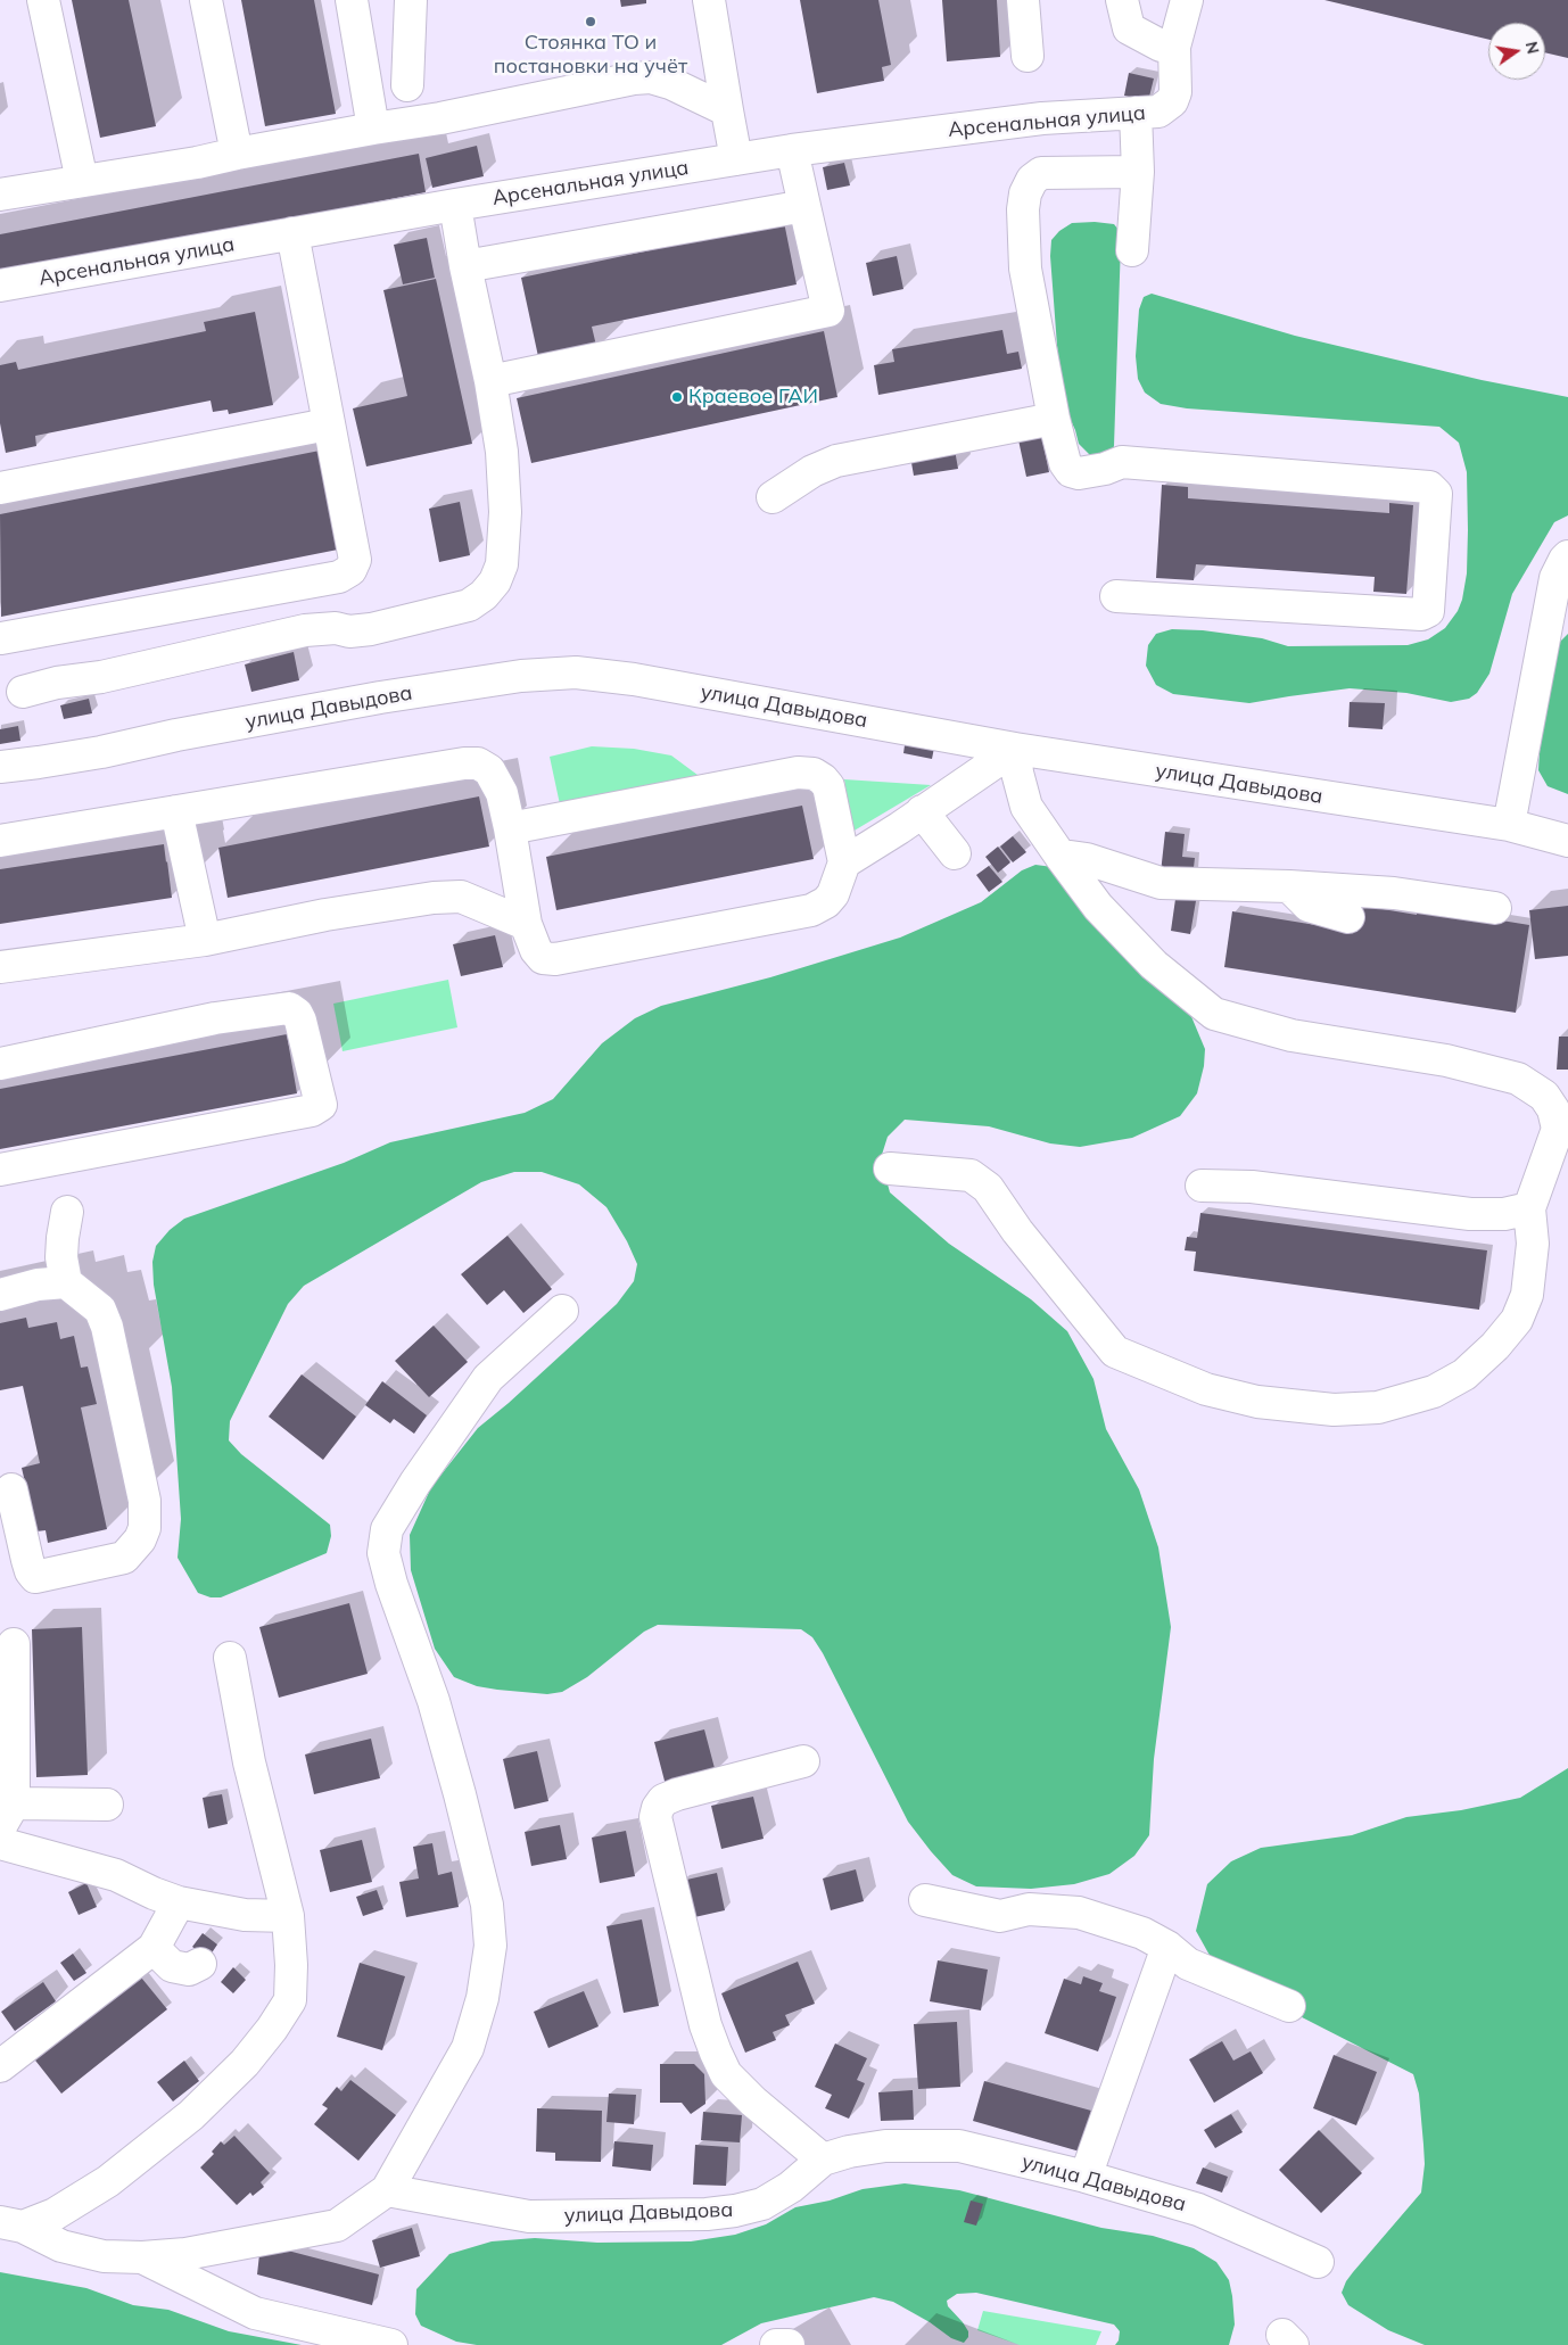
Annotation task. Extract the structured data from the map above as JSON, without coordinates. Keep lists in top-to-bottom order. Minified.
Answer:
{"streets":{"street":["Арсенальная улица","улица Давыдова"]},"places":["Стоянка ТО и постановки на учёт","Краевое ГАИ"],"north":"right"}
